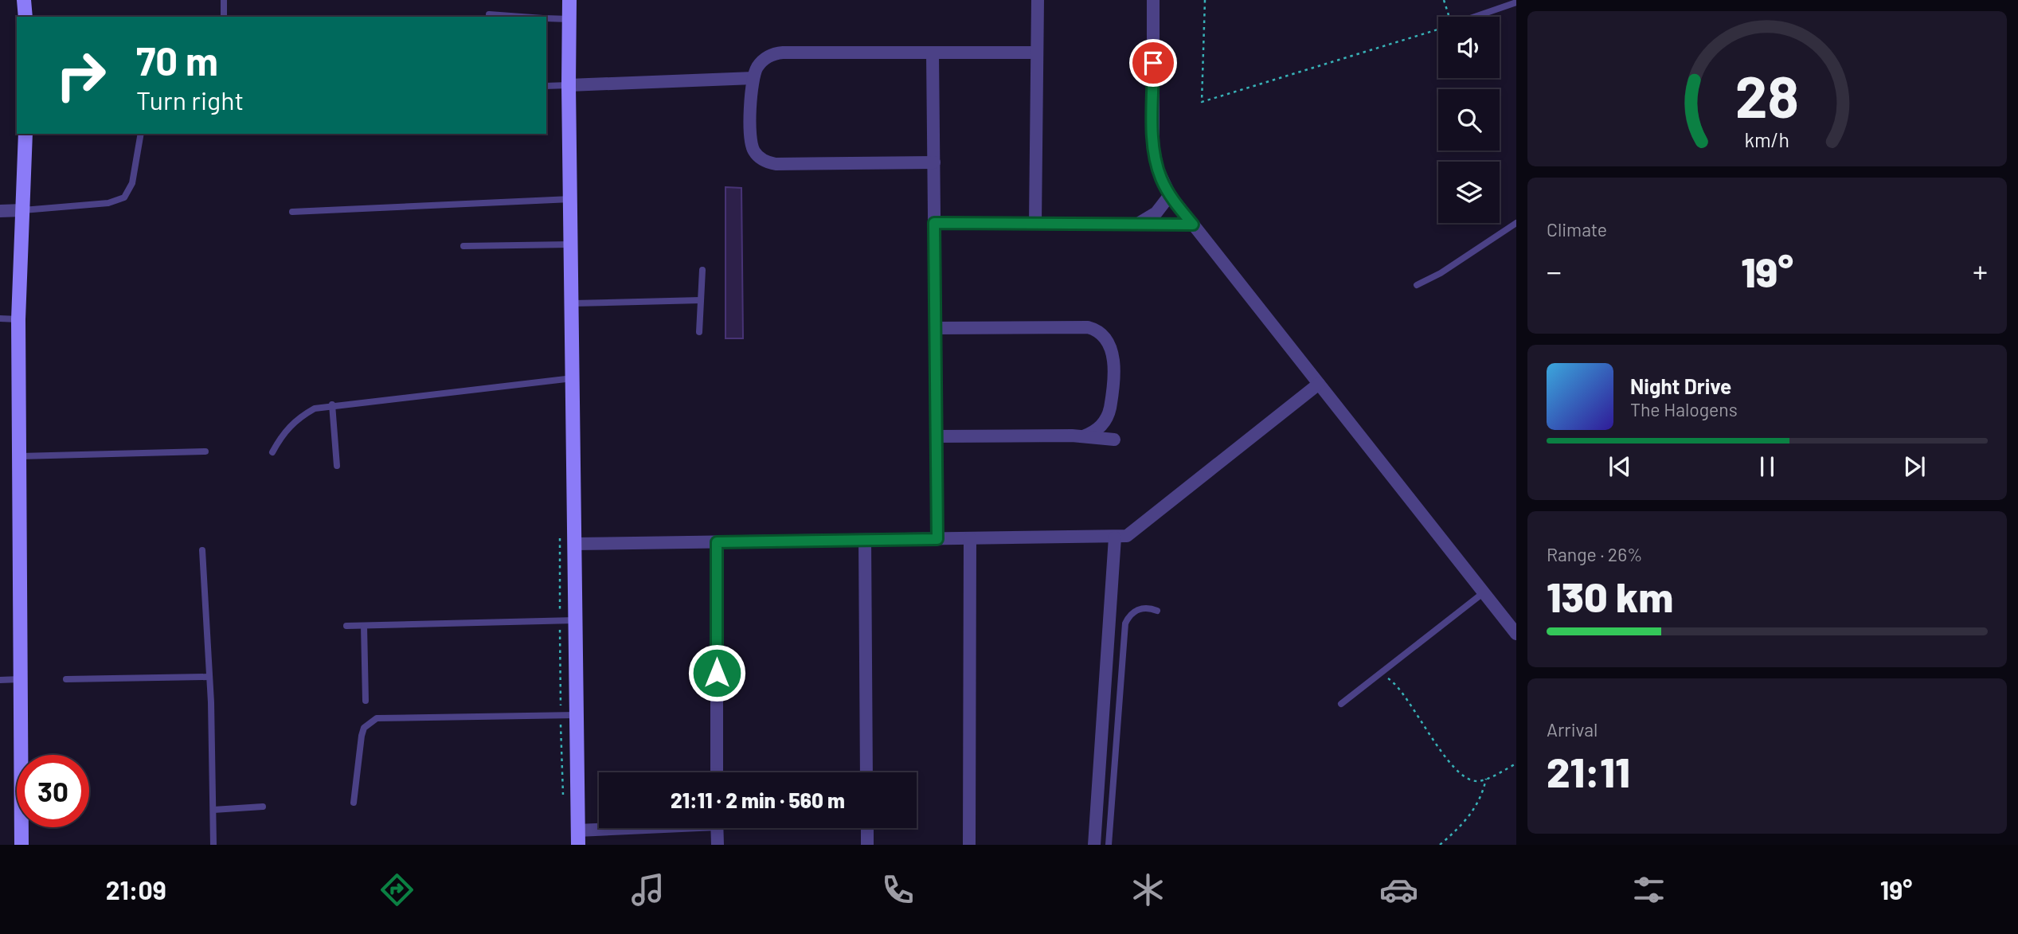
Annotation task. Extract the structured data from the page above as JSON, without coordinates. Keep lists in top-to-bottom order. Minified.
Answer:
{"page":{"turn":["70 m","Turn right"],"tile":["Climate",["Range · 26%","130 km"],["Arrival","21:11"]],"heat":["−","19°","+"],"song":["Night Drive","The Halogens"],"limit":"30","trip":"21:11 · 2 min · 560 m","tabs":["21:09","19°"],"gauge":["28","km/h"]}}
